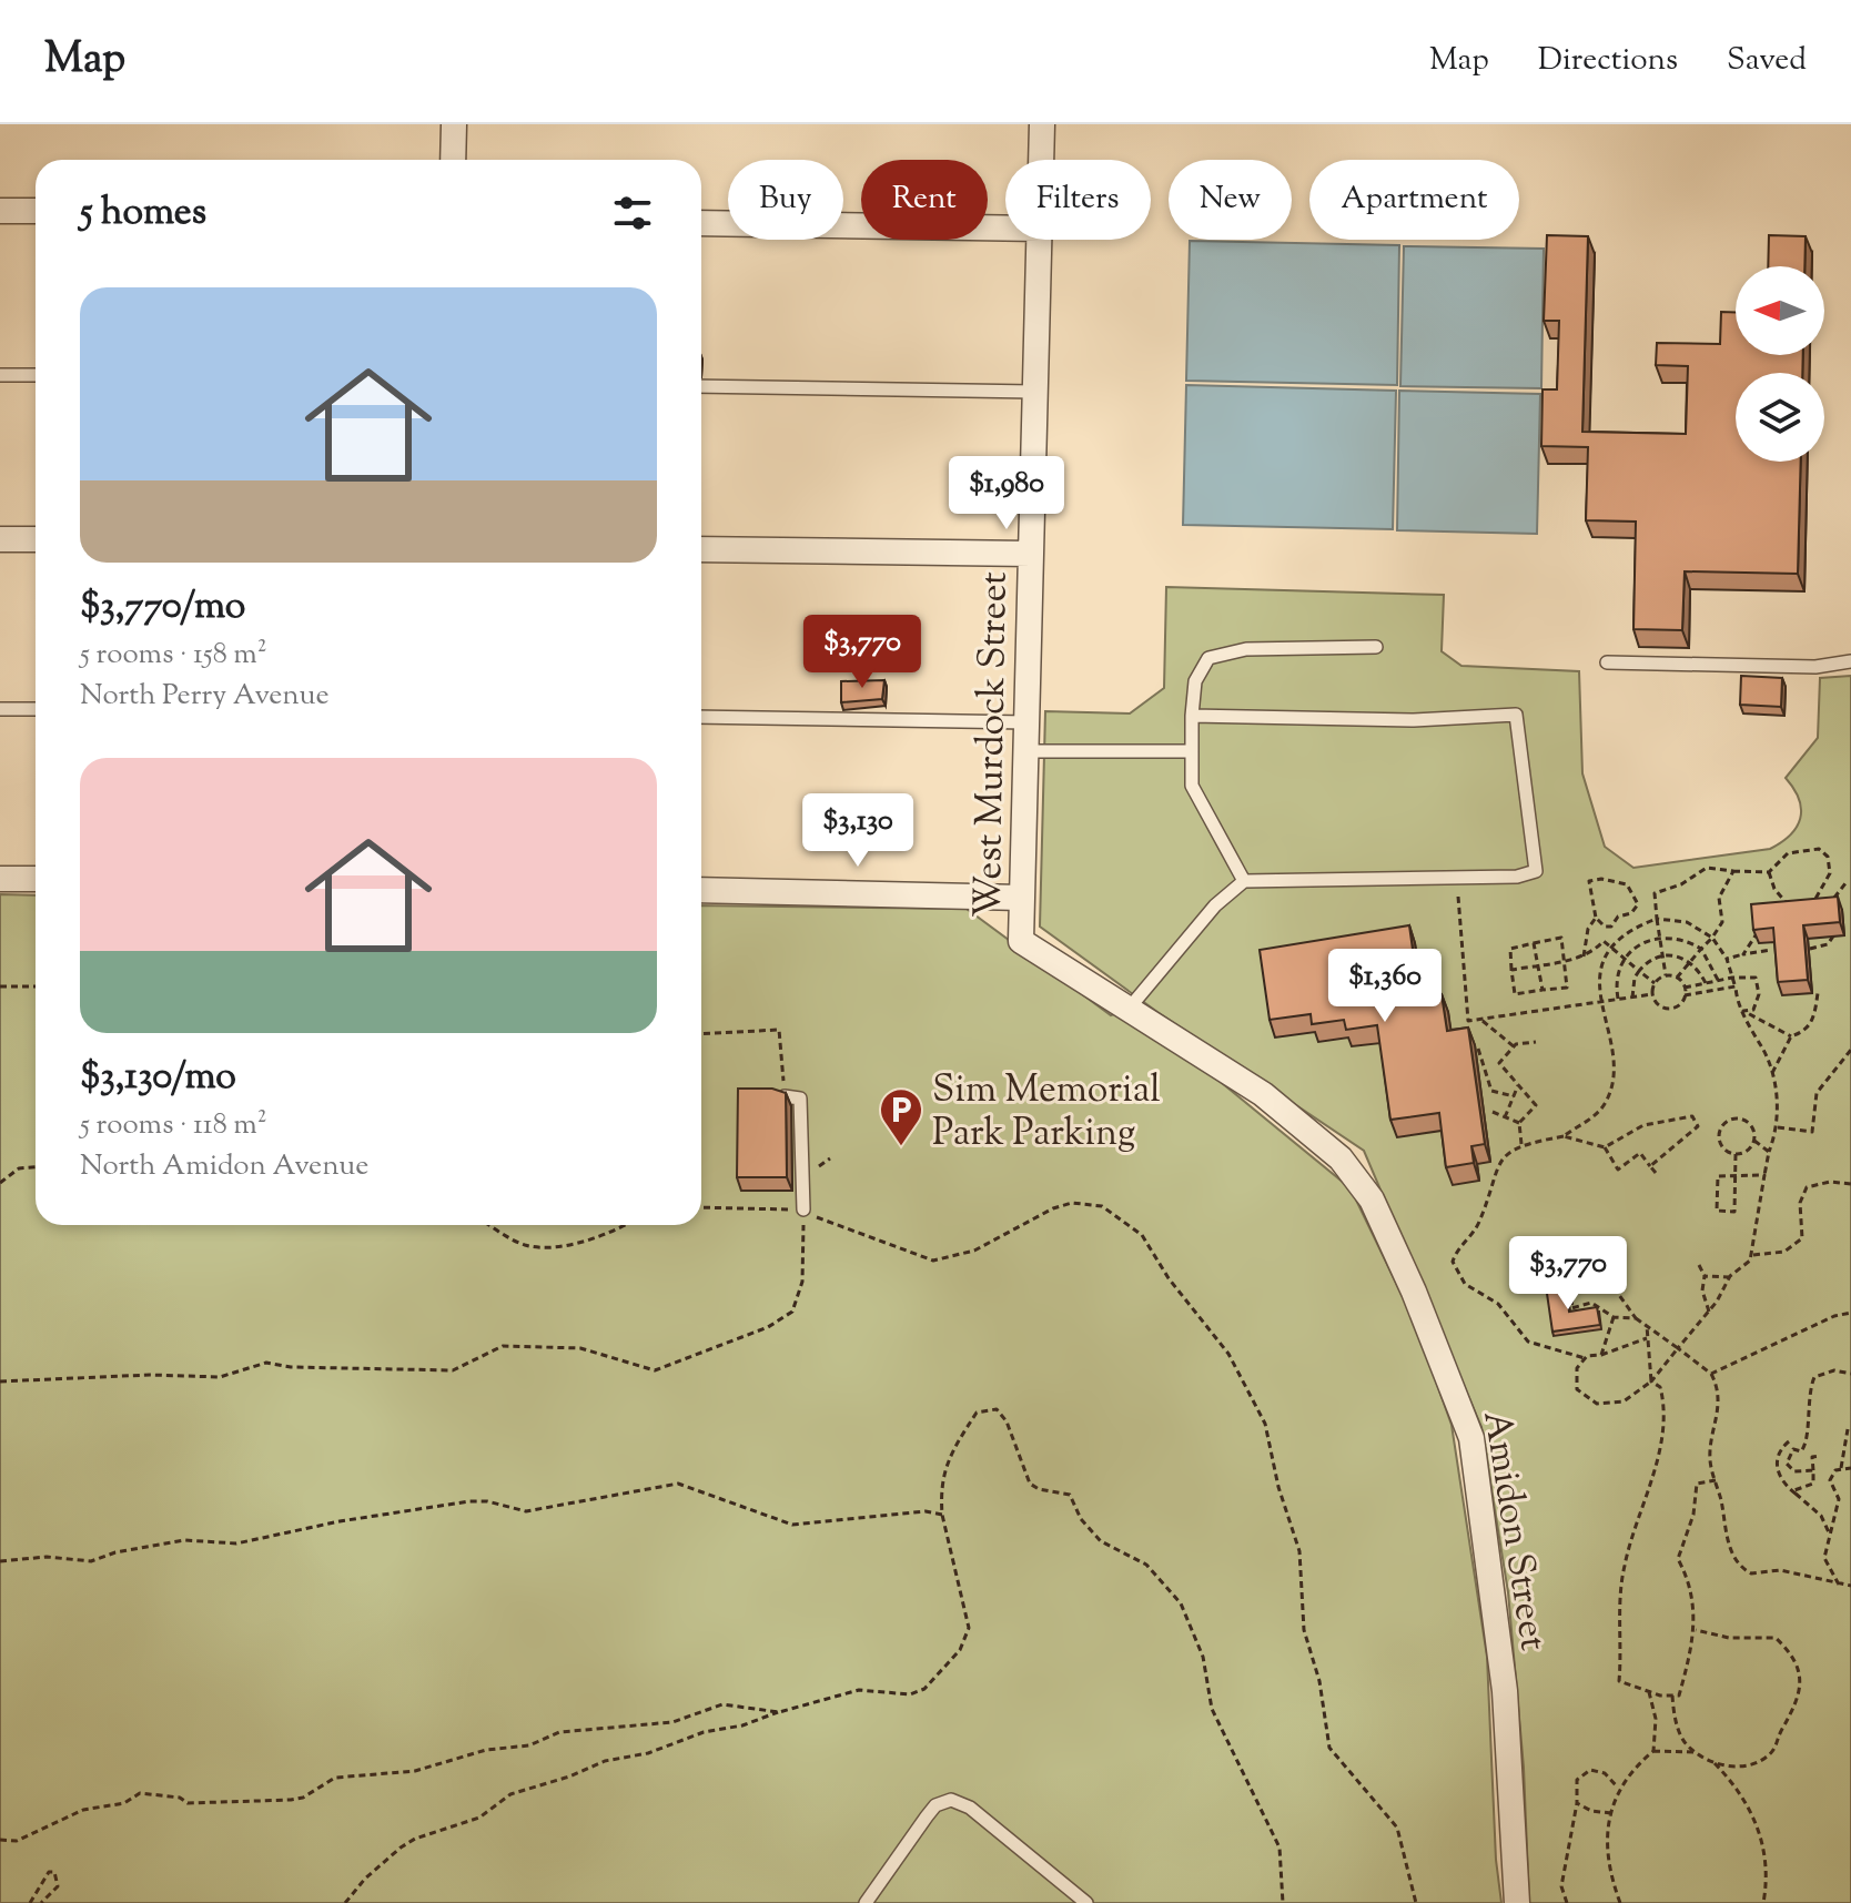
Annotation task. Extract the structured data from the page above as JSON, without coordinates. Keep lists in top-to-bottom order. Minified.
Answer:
{"streets":{"street":["West Murdock Street","Amidon Street"]},"crossings":[["West Murdock Street","Amidon Street"]],"places":{"parking":["Sim Memorial Park Parking"]},"north":"left","page":{"header":"Map","nav":["Map","Directions","Saved"],"chip":["Buy","Rent","Filters","New","Apartment"],"heading":"5 homes","list":[{"name":"$3,770/mo","note":"5 rooms · 158 m² · North Perry Avenue"},{"name":"$3,130/mo","note":"5 rooms · 118 m² · North Amidon Avenue"}],"price":["$1,980","$3,770","$3,130","$1,360","$3,770"]}}
